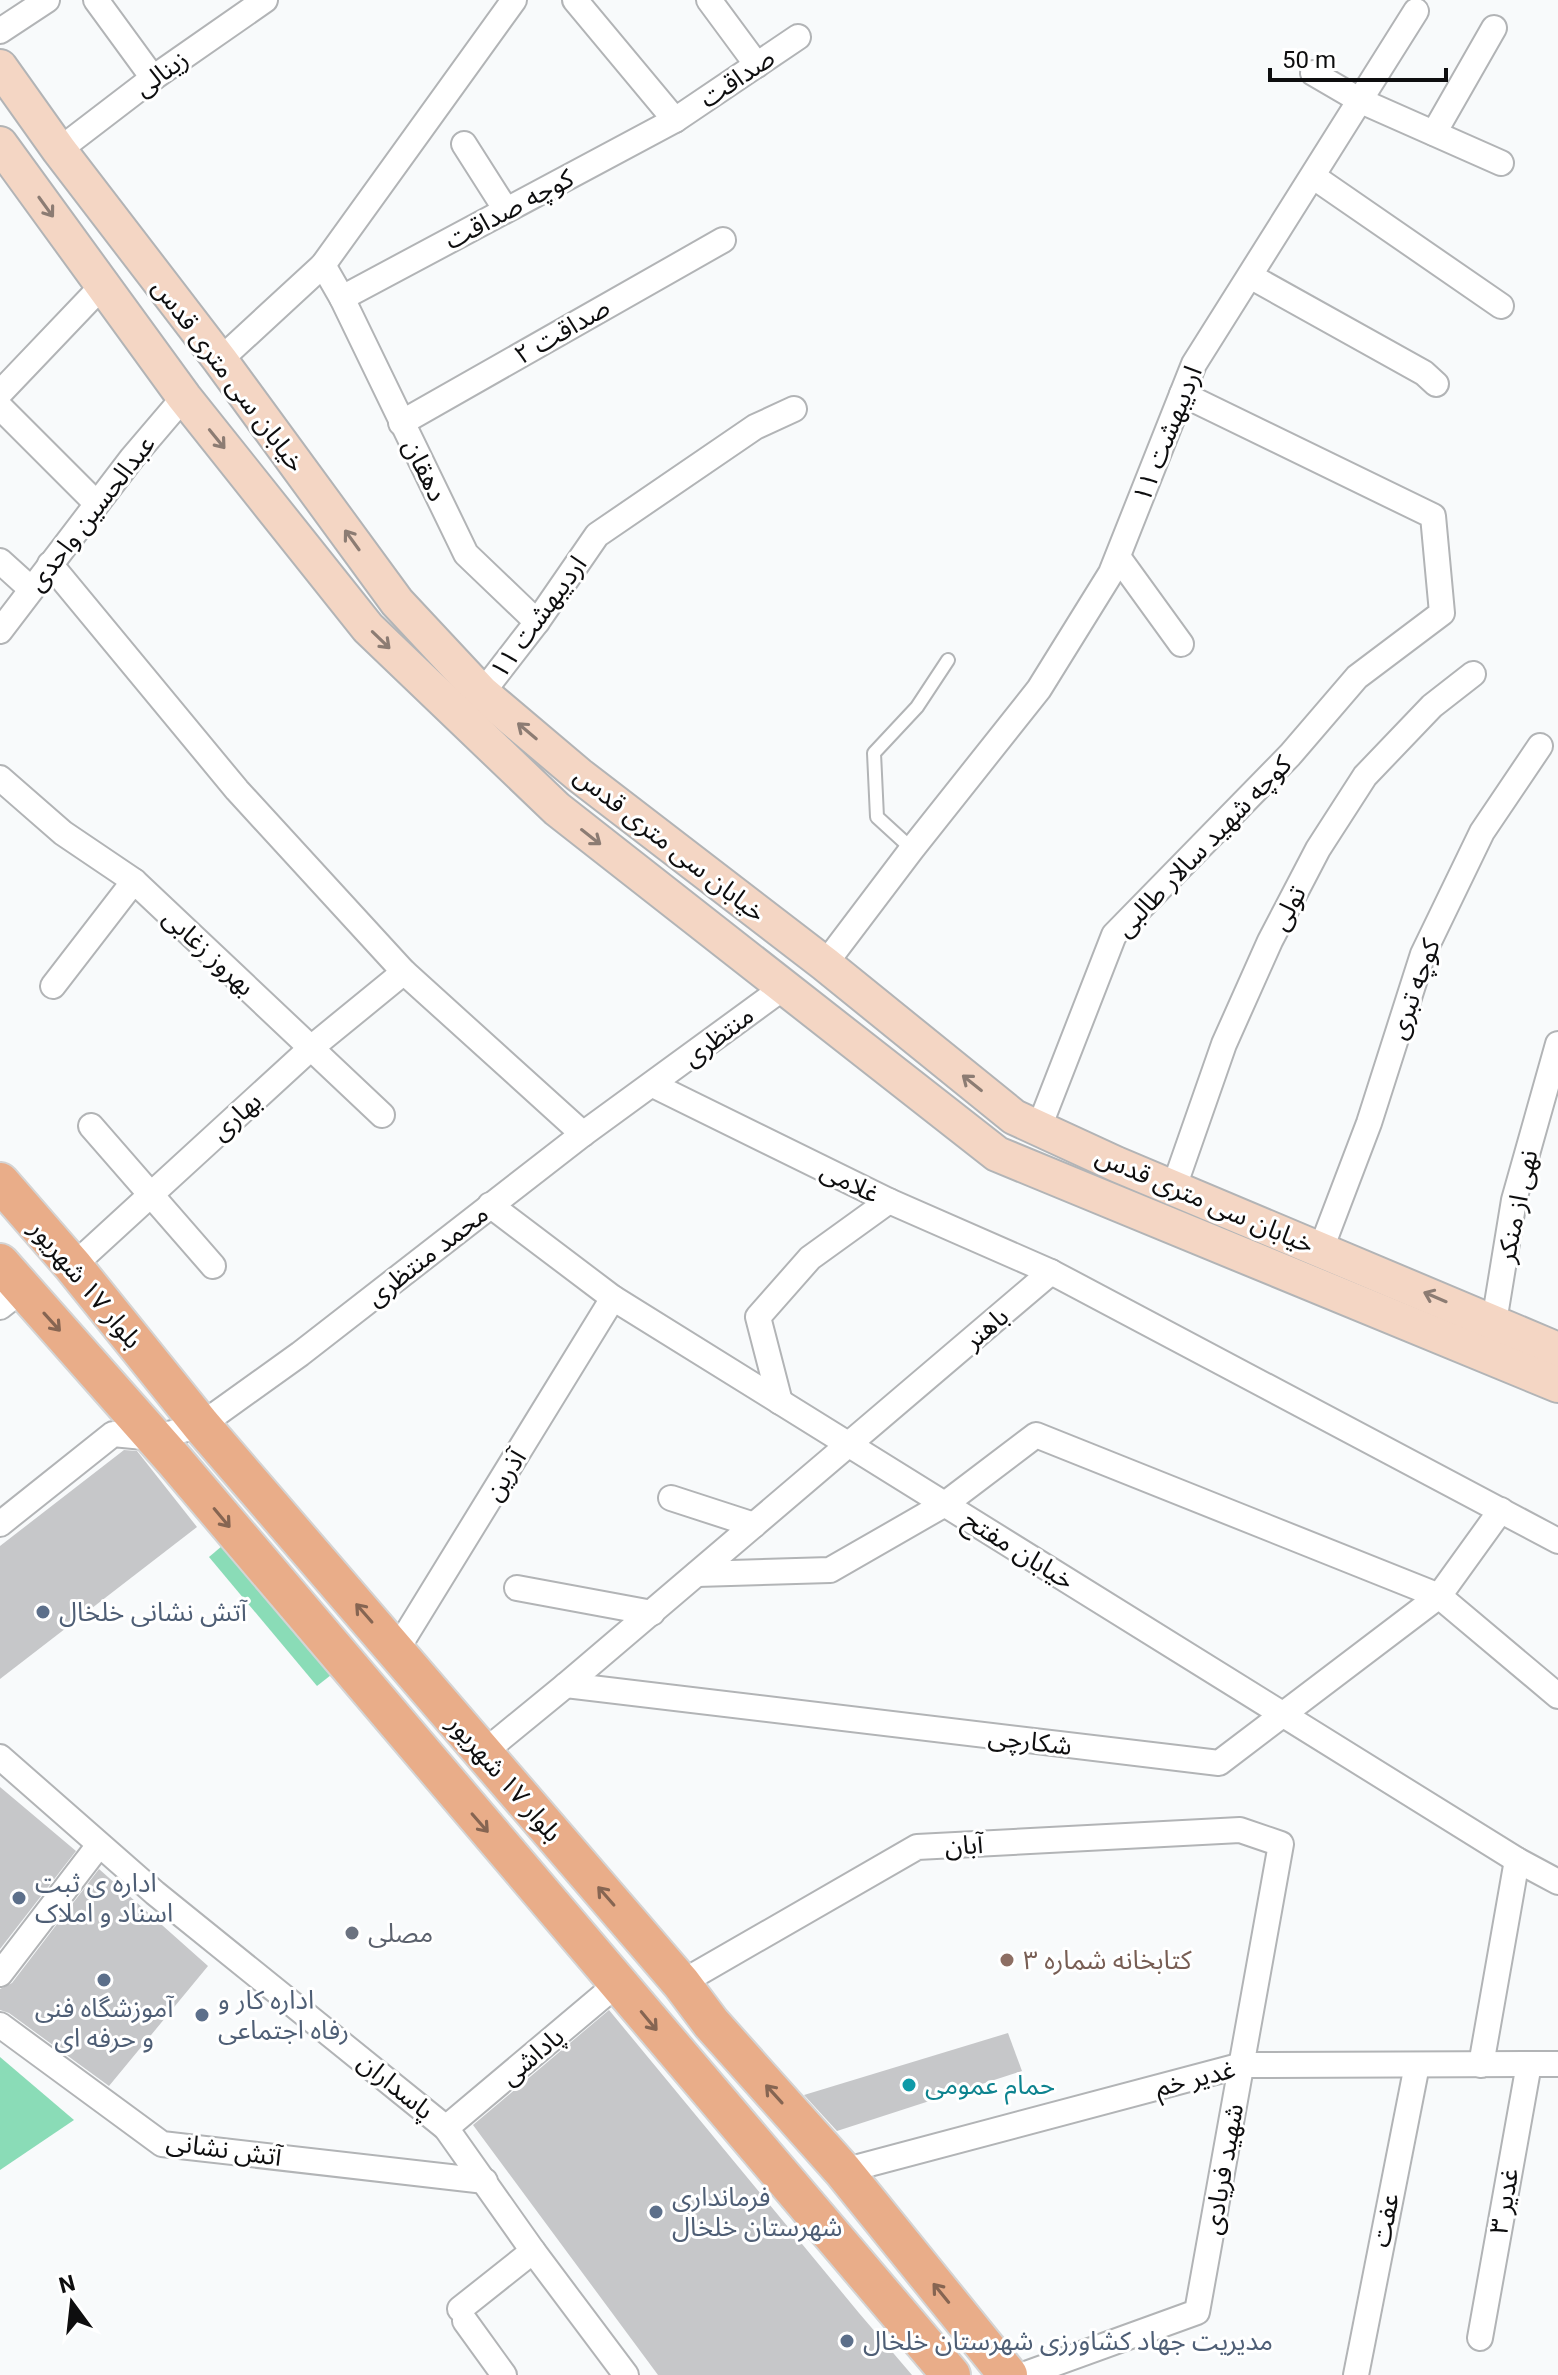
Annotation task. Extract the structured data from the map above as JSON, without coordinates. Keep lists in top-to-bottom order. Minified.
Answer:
{"streets":{"main road":["خیابان سی متری قدس","بلوار ١٧ شهریور"],"street":["زینالی","صداقت","کوچه صداقت","صداقت ۲","۱۱ اردیبهشت","دهقان","عبدالحسین واحدی","کوچه شهید سالار طالبی","تولی","بهروز زغابی","کوچه تبری","منتظری","بهاری","غلامی","نهی از منکر","محمد منتظری","باهنر","آذرین","خیابان مفتح","شکارچی","آبان","پاداشی","غدیر خم","پاسداران","آتش نشانی","شهید فریادی","غدیر ۳","عفت"]},"crossings":[["زینالی","خیابان سی متری قدس"],["صداقت","کوچه صداقت"],["کوچه صداقت","دهقان"],["صداقت ۲","دهقان"],["خیابان سی متری قدس","۱۱ اردیبهشت"],["خیابان سی متری قدس","عبدالحسین واحدی"],["خیابان سی متری قدس","کوچه شهید سالار طالبی"],["خیابان سی متری قدس","تولی"],["خیابان سی متری قدس","کوچه تبری"],["خیابان سی متری قدس","منتظری"],["خیابان سی متری قدس","نهی از منکر"],["۱۱ اردیبهشت","دهقان"],["۱۱ اردیبهشت","کوچه شهید سالار طالبی"],["بهروز زغابی","بهاری"],["منتظری","غلامی"],["منتظری","محمد منتظری"],["بهاری","بلوار ١٧ شهریور"],["غلامی","محمد منتظری"],["غلامی","باهنر"],["محمد منتظری","بلوار ١٧ شهریور"],["محمد منتظری","خیابان مفتح"],["بلوار ١٧ شهریور","باهنر"],["بلوار ١٧ شهریور","آذرین"],["بلوار ١٧ شهریور","آبان"],["بلوار ١٧ شهریور","پاداشی"],["بلوار ١٧ شهریور","غدیر خم"],["باهنر","خیابان مفتح"],["باهنر","شکارچی"],["آذرین","خیابان مفتح"],["خیابان مفتح","شکارچی"],["آبان","شهید فریادی"],["پاداشی","پاسداران"],["غدیر خم","شهید فریادی"],["غدیر خم","غدیر ۳"],["غدیر خم","عفت"],["پاسداران","آتش نشانی"]],"places":["آتش نشانی خلخال","اداره ی ثبت اسناد و املاک","مصلی","کتابخانه شماره ۳","آموزشگاه فنی و حرفه ای","اداره کار و رفاه اجتماعی","حمام عمومی","فرمانداری شهرستان خلخال","مدیریت جهاد کشاورزی شهرستان خلخال"],"scale_bar":"50 m","north":"top"}
